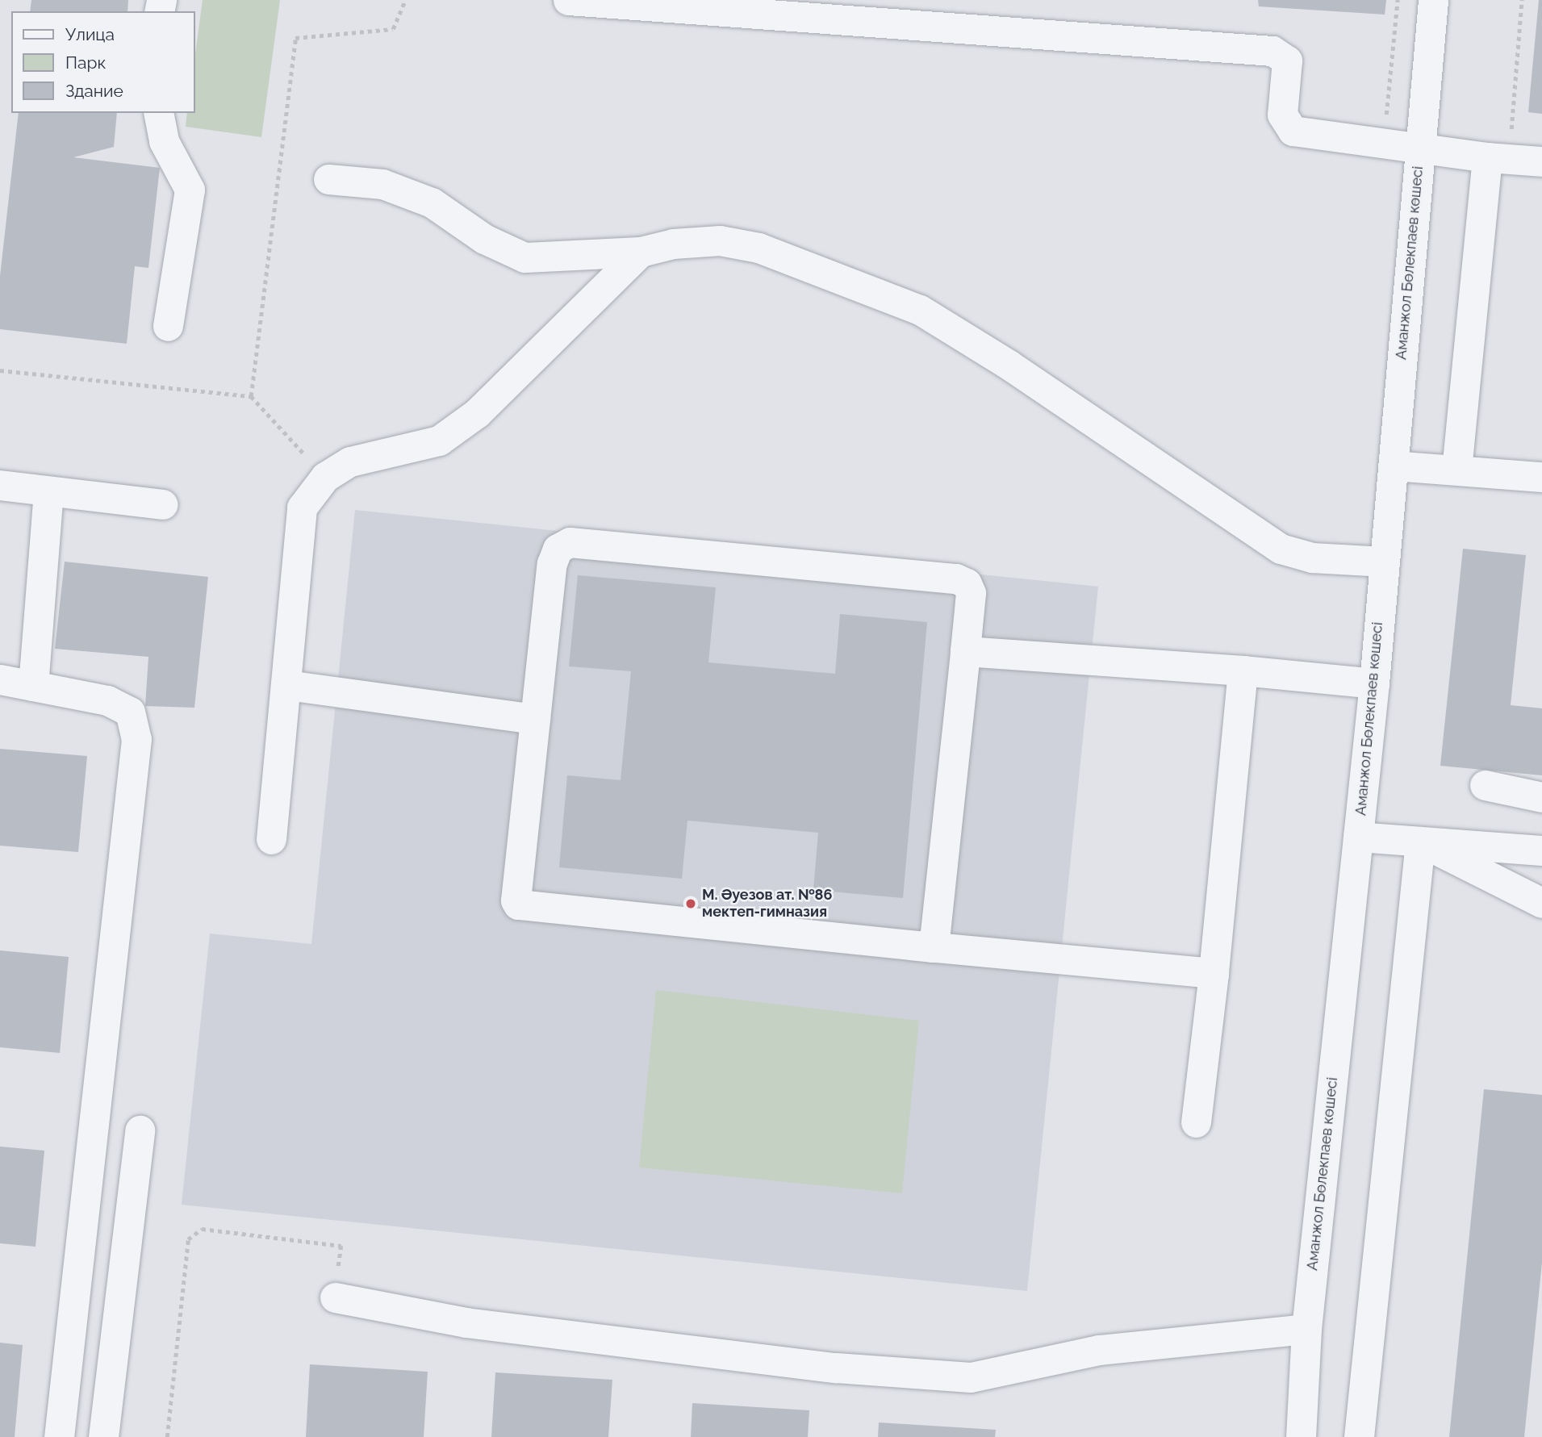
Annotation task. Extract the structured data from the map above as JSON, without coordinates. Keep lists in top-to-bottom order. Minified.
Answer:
{"streets":{"street":["Аманжол Бөлекпаев көшесі"]},"places":["М. Әуезов ат. №86 мектеп-гимназия"],"legend":["Улица","Парк","Здание"]}
